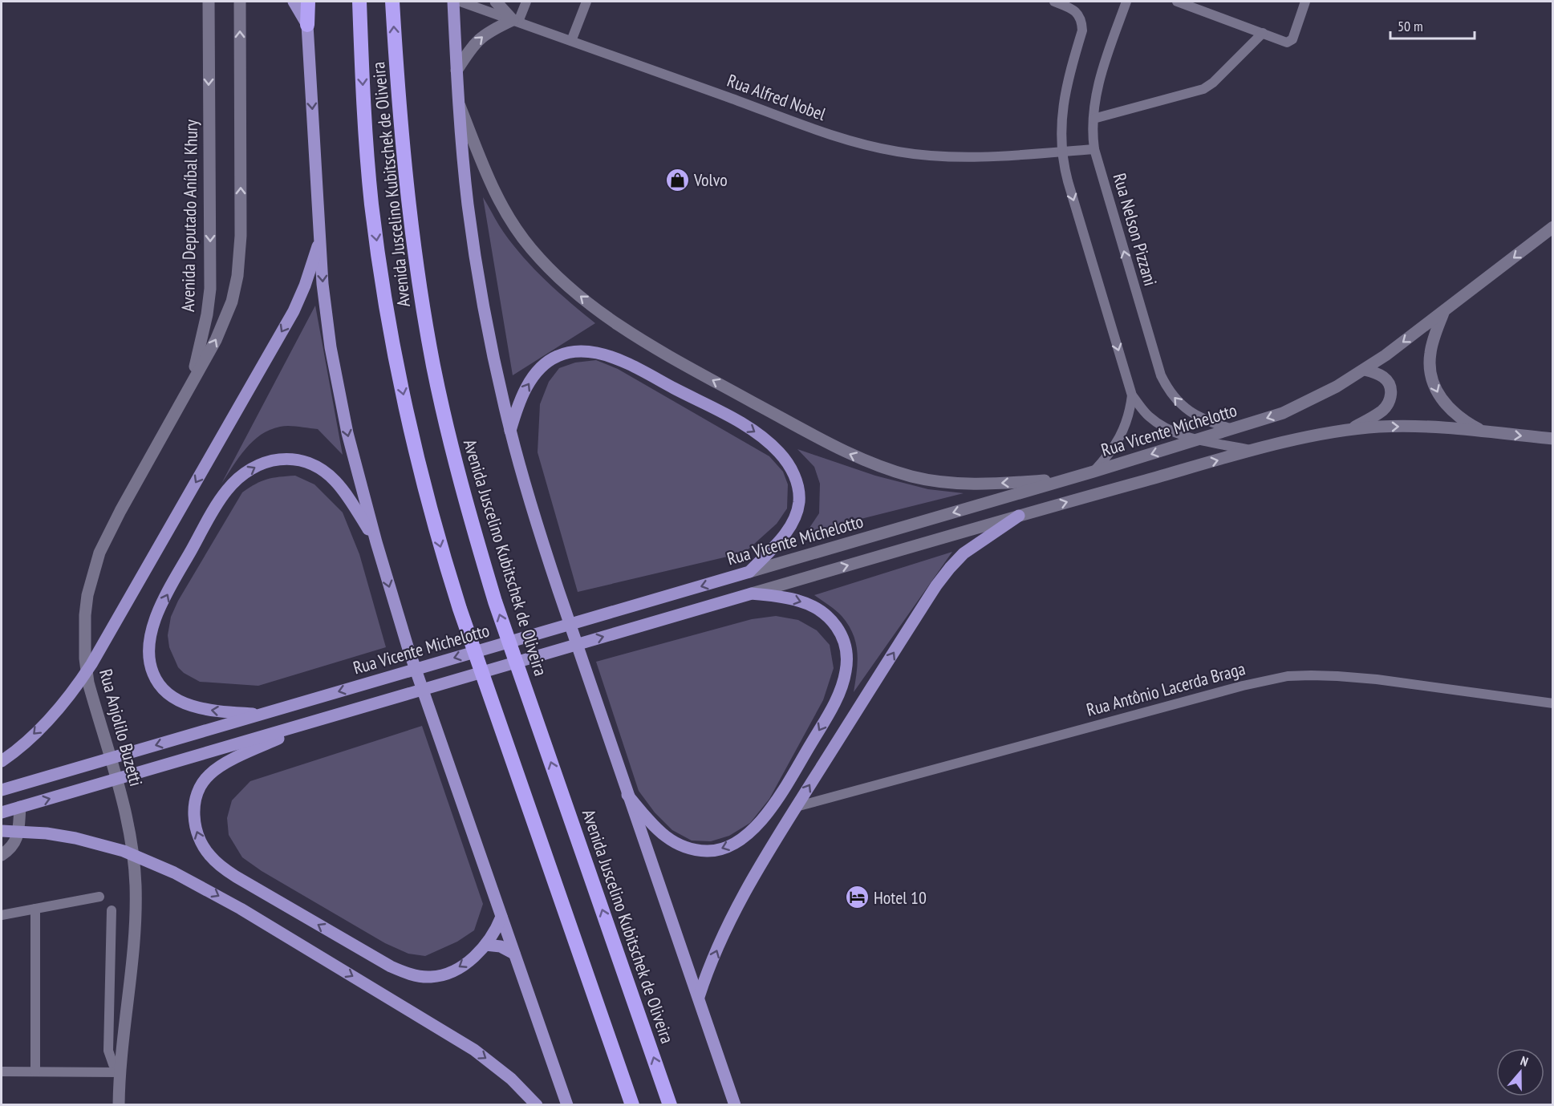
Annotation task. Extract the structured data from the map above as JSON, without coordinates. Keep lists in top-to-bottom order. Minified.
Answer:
{"streets":{"highway":["Avenida Juscelino Kubitschek de Oliveira"],"main road":["Avenida Deputado Aníbal Khury","Rua Vicente Michelotto","Rua Anjolilo Buzetti"],"street":["Rua Alfred Nobel","Rua Nelson Pizzani","Rua Antônio Lacerda Braga"]},"crossings":[["Rua Alfred Nobel","Rua Nelson Pizzani"],["Avenida Deputado Aníbal Khury","Rua Anjolilo Buzetti"],["Rua Nelson Pizzani","Rua Vicente Michelotto"]],"places":{"shop":["Volvo"],"hotel":["Hotel 10"]},"scale_bar":"50 m","north":"top"}
